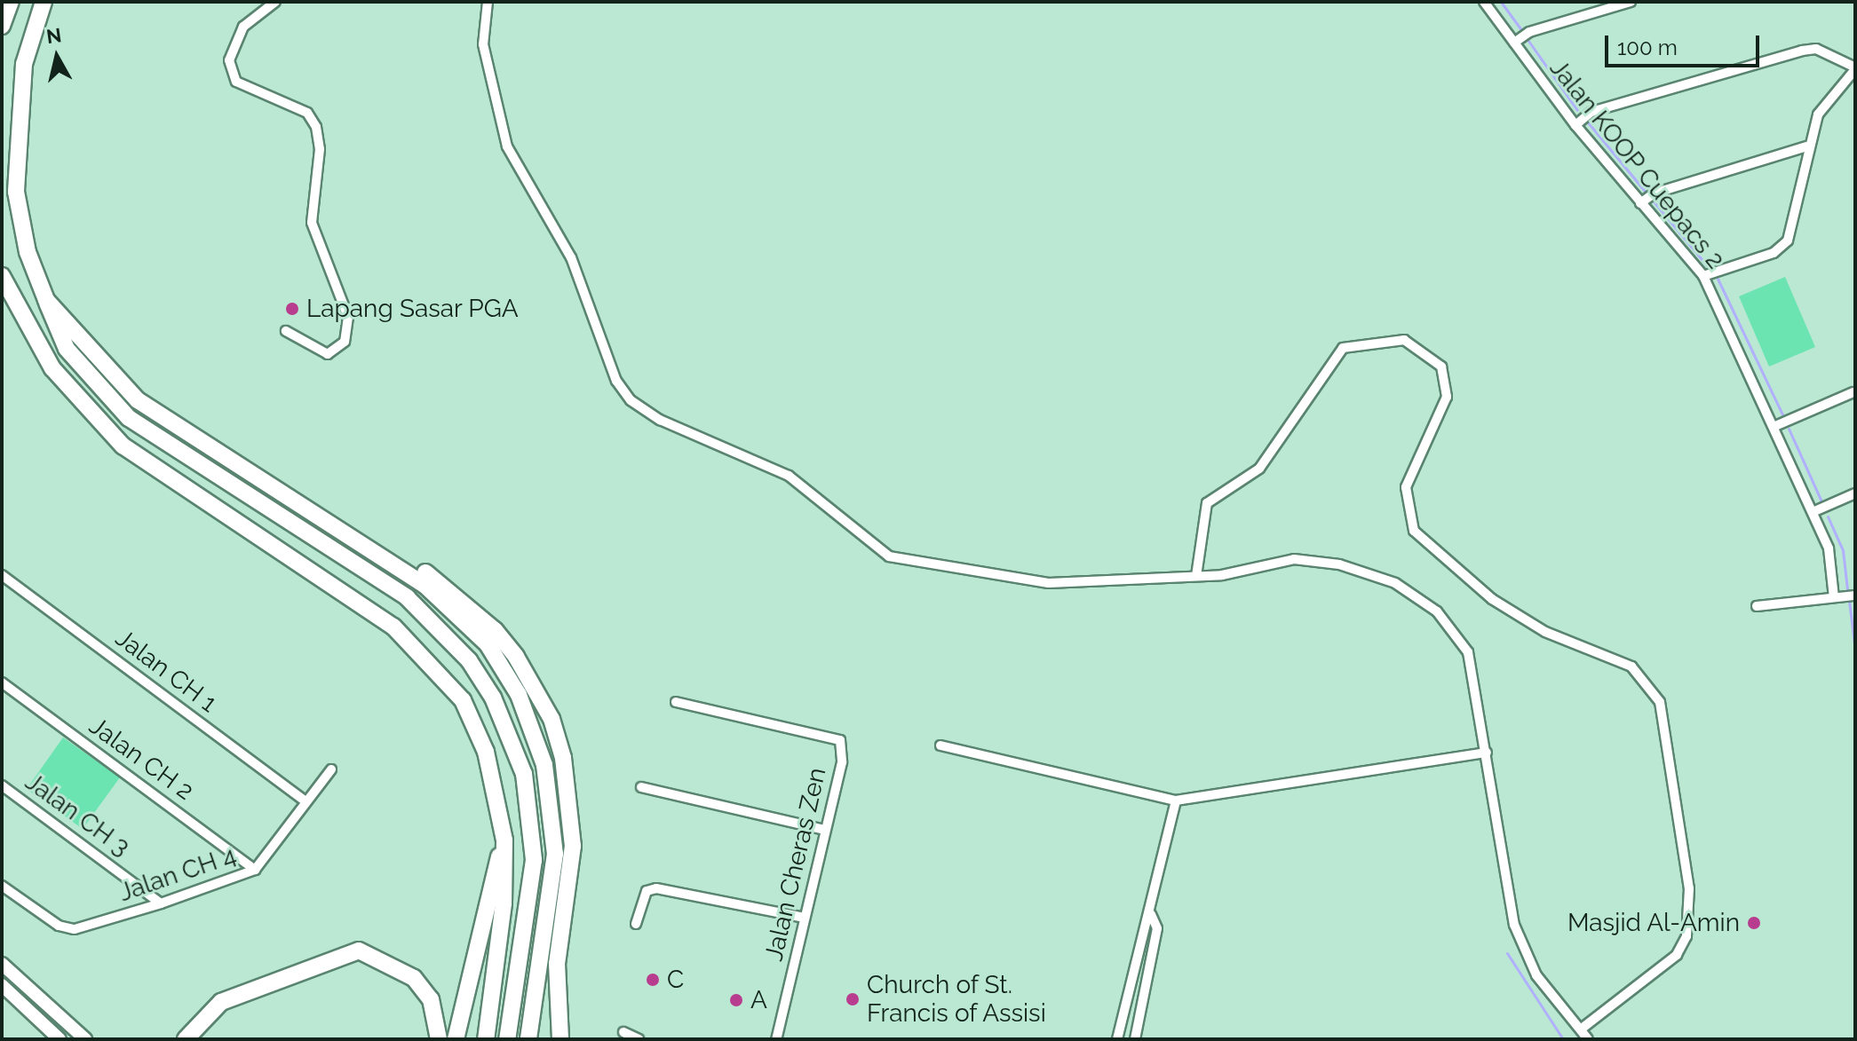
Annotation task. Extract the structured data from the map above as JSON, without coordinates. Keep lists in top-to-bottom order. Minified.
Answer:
{"streets":{"street":["Jalan KOOP Cuepacs 2","Jalan CH 1","Jalan CH 2","Jalan CH 3","Jalan Cheras Zen","Jalan CH 4"]},"crossings":[["Jalan CH 1","Jalan CH 4"],["Jalan CH 2","Jalan CH 4"],["Jalan CH 3","Jalan CH 4"]],"places":["Lapang Sasar PGA","Masjid Al-Amin","C","Church of St. Francis of Assisi","A"],"scale_bar":"100 m","north":"top"}
